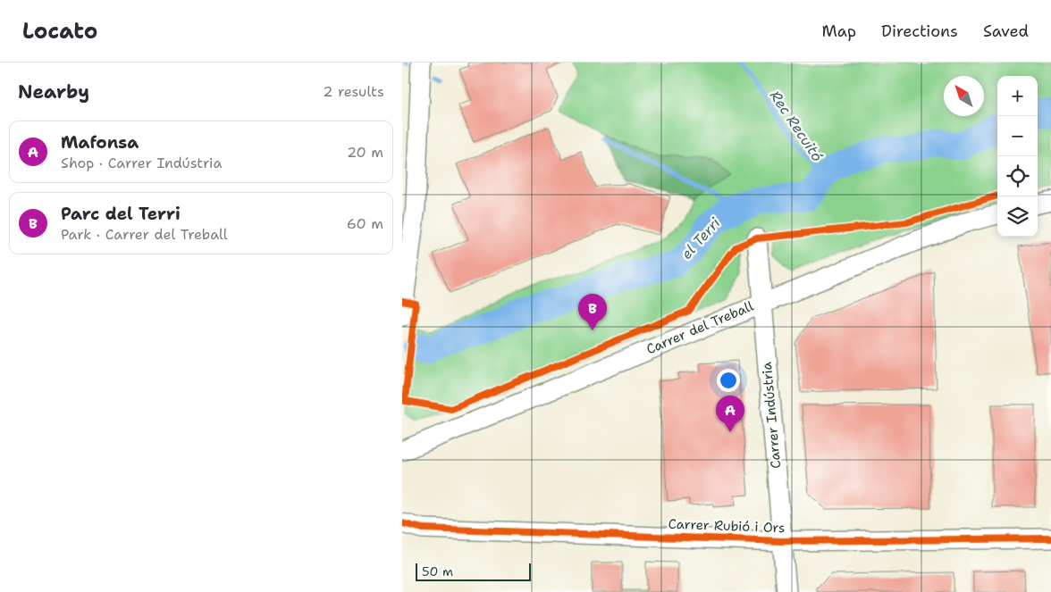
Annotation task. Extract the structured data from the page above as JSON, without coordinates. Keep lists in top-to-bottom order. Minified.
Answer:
{"streets":{"street":["Carrer del Treball","Carrer Indústria","Carrer Rubió i Ors"]},"crossings":[["Carrer del Treball","Carrer Indústria"],["Carrer Indústria","Carrer Rubió i Ors"]],"water":["Rec Recuitó","el Terri"],"scale_bar":"50 m","north":"top left","page":{"header":"Locato","nav":["Map","Directions","Saved"],"heading":["Nearby","2 results"],"map_buttons":["+","−"],"list":[{"mark":"A","name":"Mafonsa","note":"Shop · Carrer Indústria","value":"20 m"},{"mark":"B","name":"Parc del Terri","note":"Park · Carrer del Treball","value":"60 m"}],"pins":["B","A"],"scale":"50 m"}}
